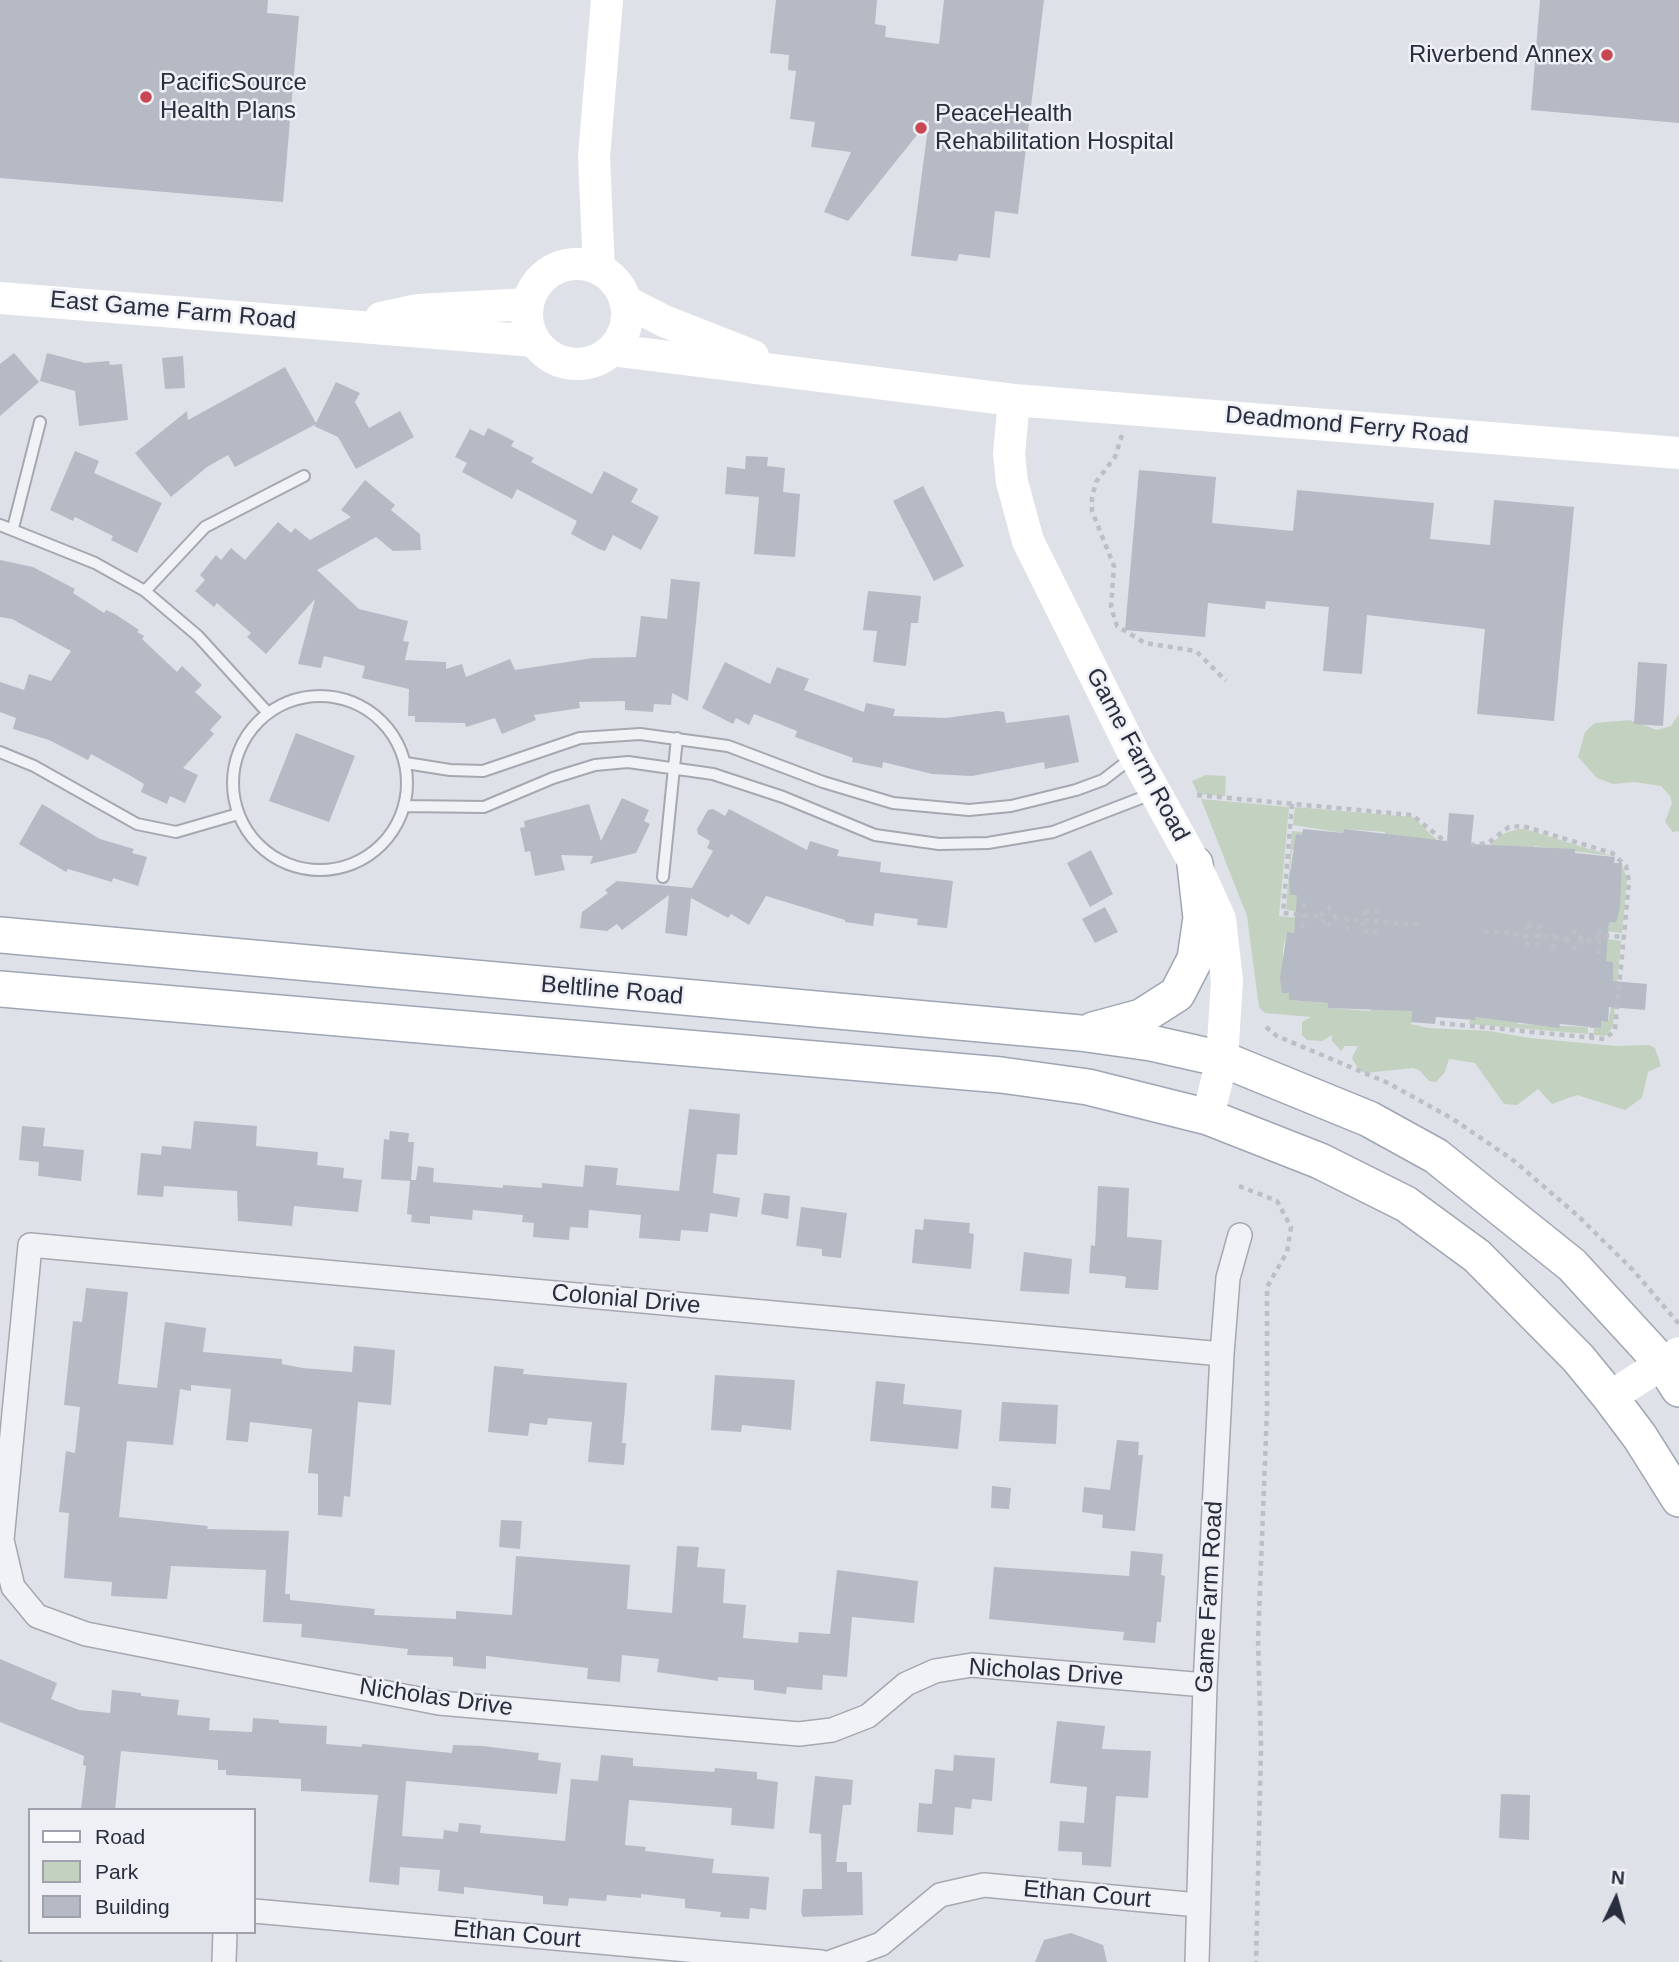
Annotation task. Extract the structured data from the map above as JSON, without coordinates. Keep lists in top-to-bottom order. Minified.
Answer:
{"streets":{"main road":["Beltline Road"],"street":["East Game Farm Road","Deadmond Ferry Road","Game Farm Road","Colonial Drive","Nicholas Drive","Ethan Court"]},"crossings":[["Deadmond Ferry Road","Game Farm Road"],["Game Farm Road","Beltline Road"],["Game Farm Road","Colonial Drive"],["Game Farm Road","Nicholas Drive"],["Game Farm Road","Ethan Court"],["Colonial Drive","Nicholas Drive"]],"places":["Riverbend Annex","PacificSource Health Plans","PeaceHealth Rehabilitation Hospital"],"legend":["Road","Park","Building"],"north":"top"}
